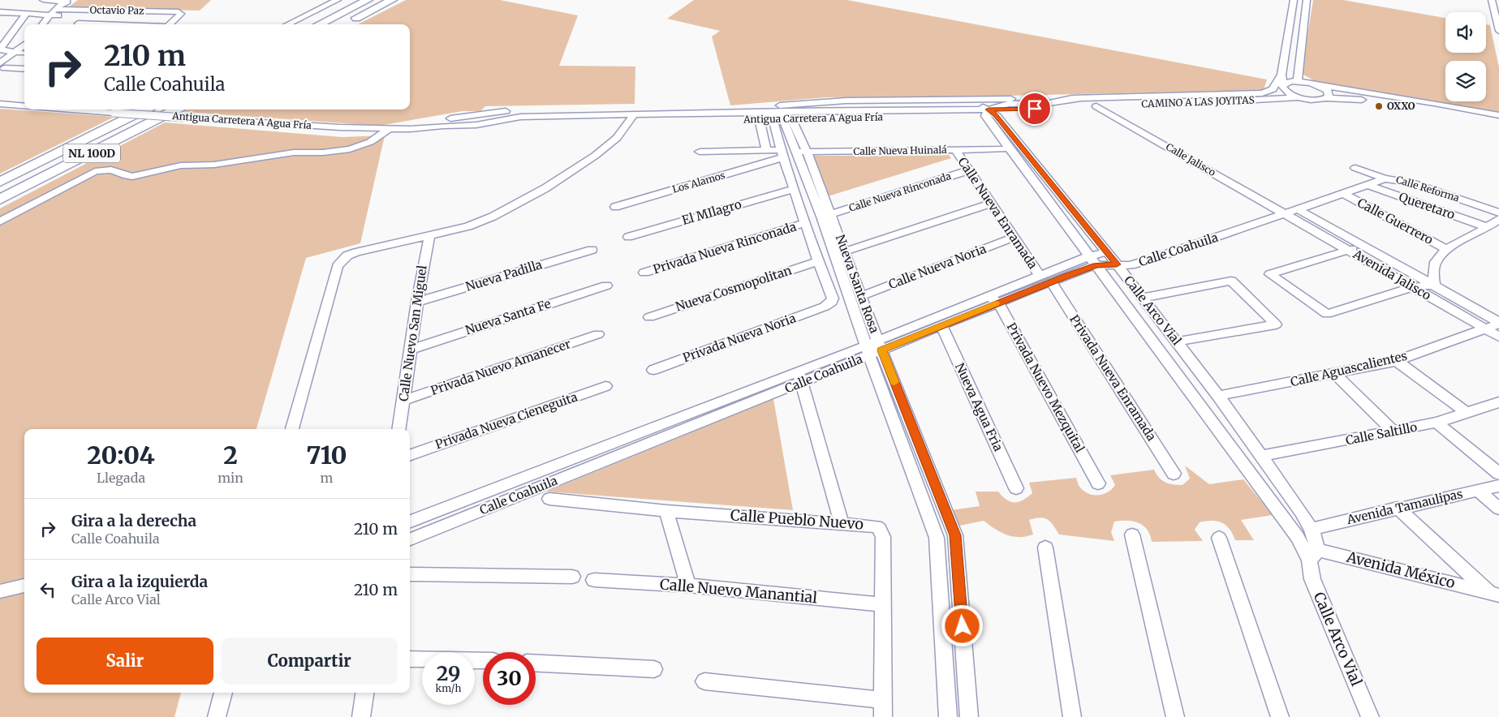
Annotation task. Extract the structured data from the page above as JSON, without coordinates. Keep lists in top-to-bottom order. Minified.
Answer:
{"streets":{"highway":["NL 100D"],"street":["Octavio Paz","CAMINO A LAS JOYITAS","Antigua Carretera A Agua Fría","Calle Nueva Huinalá","Calle Jalisco","Los Alamos","Calle Reforma","Calle Nueva Rinconada","Queretaro","El MIlagro","Calle Nueva Enramada","Calle Guerrero","Privada Nueva Rinconada","Calle Coahuila","Calle Nueva Noria","Avenida Jalisco","Nueva Padilla","Nueva Santa Rosa","Nueva Cosmopolitan","Calle Arco Vial","Nueva Santa Fe","Calle Nuevo San Miguel","Privada Nueva Noria","Privada Nuevo Amanecer","Calle Aguascalientes","Privada Nueva Enramada","Privada Nuevo Mezquital","Nueva Agua Fria","Privada Nueva Cieneguita","Calle Saltillo","Avenida Tamaulipas","Calle Pueblo Nuevo","Avenida México","Calle Nuevo Manantial"]},"crossings":[["CAMINO A LAS JOYITAS","Antigua Carretera A Agua Fría"],["CAMINO A LAS JOYITAS","Calle Jalisco"],["Antigua Carretera A Agua Fría","NL 100D"],["Antigua Carretera A Agua Fría","Calle Jalisco"],["Antigua Carretera A Agua Fría","Nueva Santa Rosa"],["Antigua Carretera A Agua Fría","Calle Arco Vial"],["Calle Nueva Huinalá","Calle Nueva Enramada"],["Calle Nueva Huinalá","Nueva Santa Rosa"],["Calle Nueva Huinalá","Calle Arco Vial"],["Calle Jalisco","Calle Coahuila"],["Calle Jalisco","Avenida Jalisco"],["Calle Reforma","Calle Coahuila"],["Calle Nueva Rinconada","Calle Nueva Enramada"],["Calle Nueva Rinconada","Nueva Santa Rosa"],["Queretaro","Calle Coahuila"],["Calle Nueva Enramada","Calle Coahuila"],["Calle Nueva Enramada","Calle Nueva Noria"],["Calle Nueva Enramada","Privada Nueva Enramada"],["Calle Guerrero","Calle Coahuila"],["Calle Coahuila","Avenida Jalisco"],["Calle Coahuila","Nueva Santa Rosa"],["Calle Coahuila","Calle Arco Vial"],["Calle Coahuila","Privada Nueva Enramada"],["Calle Coahuila","Privada Nuevo Mezquital"],["Calle Coahuila","Nueva Agua Fria"],["Calle Nueva Noria","Nueva Santa Rosa"],["Avenida Jalisco","Calle Aguascalientes"],["Nueva Padilla","Calle Nuevo San Miguel"],["Nueva Cosmopolitan","Privada Nueva Noria"],["Calle Arco Vial","Calle Aguascalientes"],["Calle Arco Vial","Calle Saltillo"],["Calle Arco Vial","Avenida Tamaulipas"],["Calle Arco Vial","Avenida México"],["Nueva Santa Fe","Calle Nuevo San Miguel"],["Calle Nuevo San Miguel","Privada Nuevo Amanecer"],["Calle Pueblo Nuevo","Calle Nuevo Manantial"]],"places":["OXXO"],"page":{"turn":["210 m","Calle Coahuila"],"eta":["20:04","Llegada","2","min","710","m"],"list":[{"name":"Gira a la derecha","note":"Calle Coahuila","value":"210 m"},{"name":"Gira a la izquierda","note":"Calle Arco Vial","value":"210 m"}],"buttons":["Salir","Compartir"],"speed":"29 km/h","limit":"30"}}
